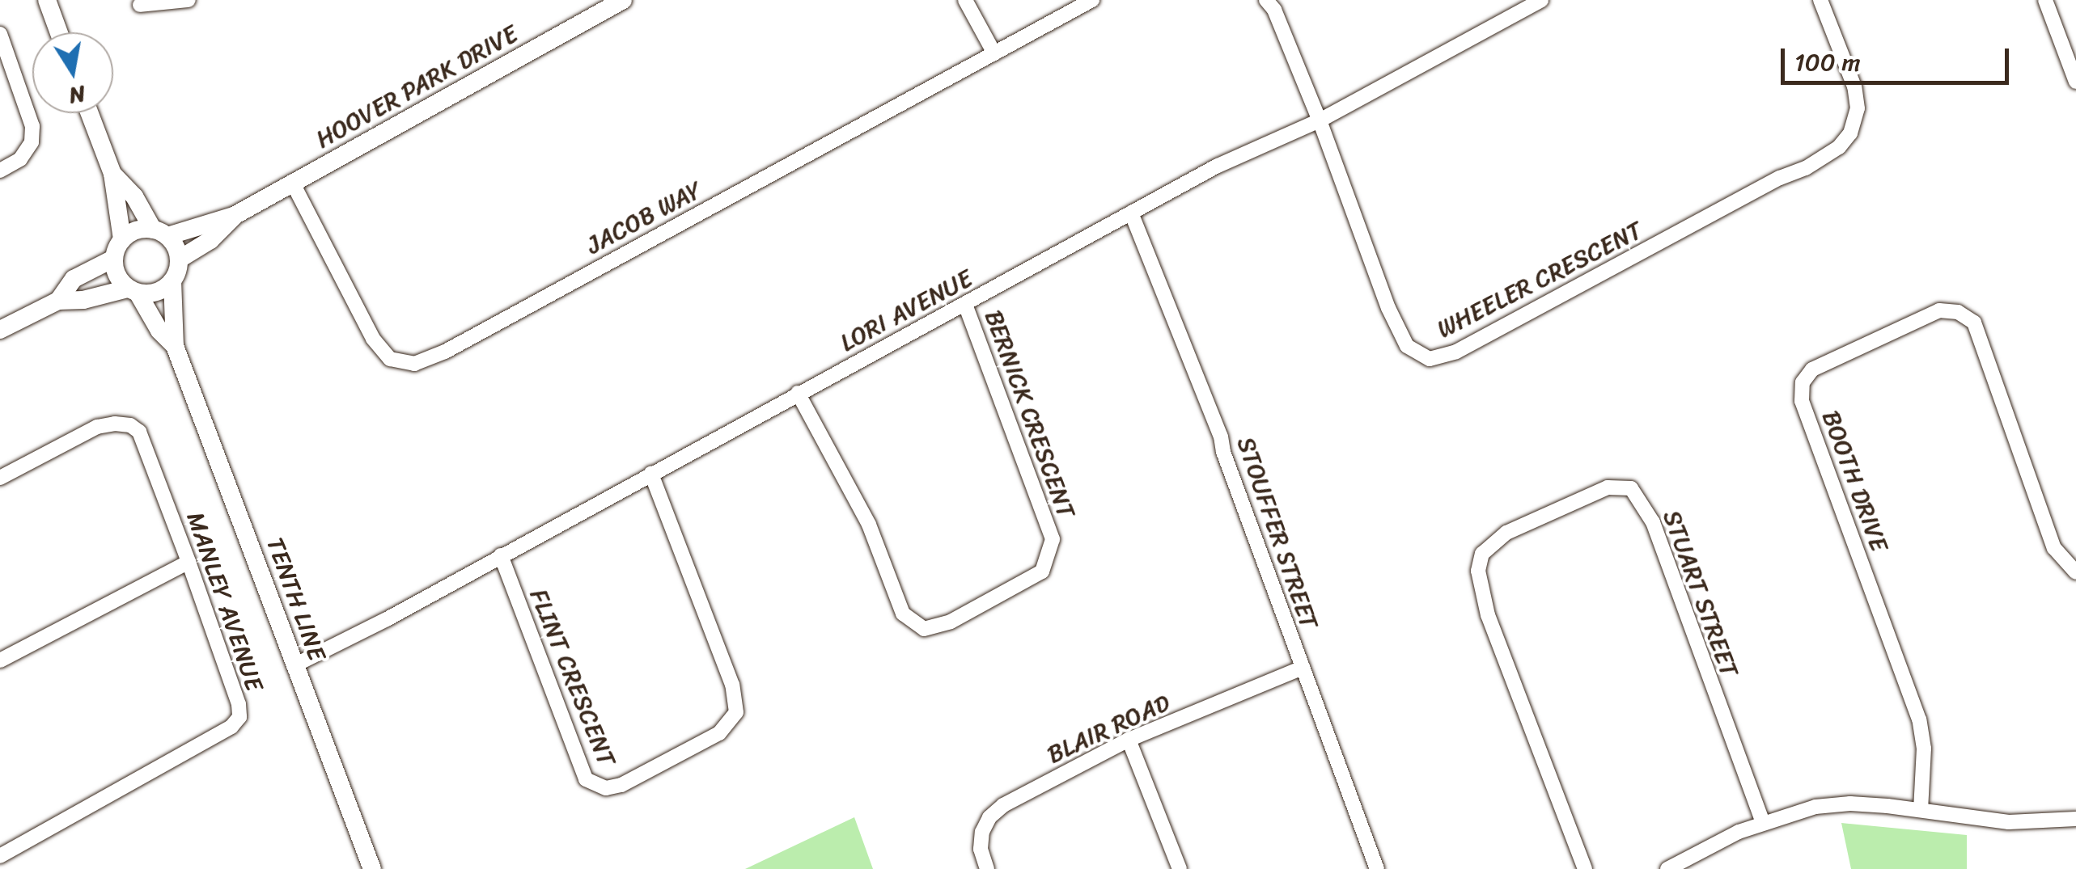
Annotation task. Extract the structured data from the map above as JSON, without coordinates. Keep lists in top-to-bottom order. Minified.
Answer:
{"streets":{"street":["HOOVER PARK DRIVE","JACOB WAY","WHEELER CRESCENT","LORI AVENUE","BERNICK CRESCENT","BOOTH DRIVE","STOUFFER STREET","STUART STREET","TENTH LINE","MANLEY AVENUE","FLINT CRESCENT","BLAIR ROAD"]},"crossings":[["HOOVER PARK DRIVE","JACOB WAY"],["HOOVER PARK DRIVE","TENTH LINE"],["WHEELER CRESCENT","LORI AVENUE"],["LORI AVENUE","BERNICK CRESCENT"],["LORI AVENUE","STOUFFER STREET"],["LORI AVENUE","TENTH LINE"],["LORI AVENUE","FLINT CRESCENT"],["STOUFFER STREET","BLAIR ROAD"]],"scale_bar":"100 m","north":"bottom"}
